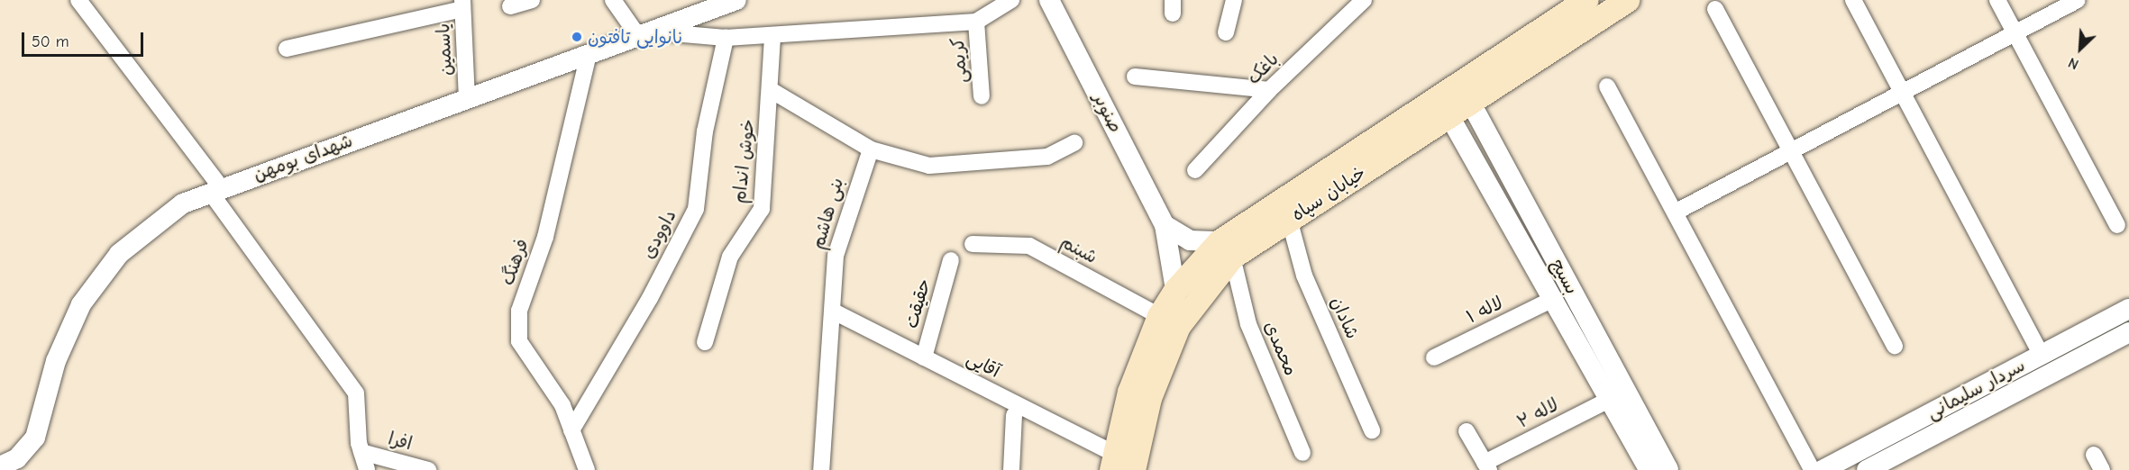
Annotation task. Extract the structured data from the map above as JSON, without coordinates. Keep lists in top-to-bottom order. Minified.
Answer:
{"streets":{"main road":["خیابان سپاه"],"street":["یاسمین","کریمی","باغک","صنوبر","شهدای بومهن","خوش اندام","بنی هاشم","داوودی","شبنم","فرهنگ","بسیج","حقیقت","لاله ۱","شادان","محمدی","آقایی","سردار سلیمانی","لاله ۲","افرا"]},"crossings":[["یاسمین","شهدای بومهن"],["صنوبر","خیابان سپاه"],["شهدای بومهن","فرهنگ"],["خیابان سپاه","شبنم"],["خیابان سپاه","بسیج"],["خیابان سپاه","شادان"],["خیابان سپاه","محمدی"],["خیابان سپاه","آقایی"],["بنی هاشم","آقایی"],["داوودی","فرهنگ"],["بسیج","لاله ۱"],["بسیج","لاله ۲"],["حقیقت","آقایی"]],"places":["نانوایی تافتون"],"scale_bar":"50 m","north":"bottom left"}
